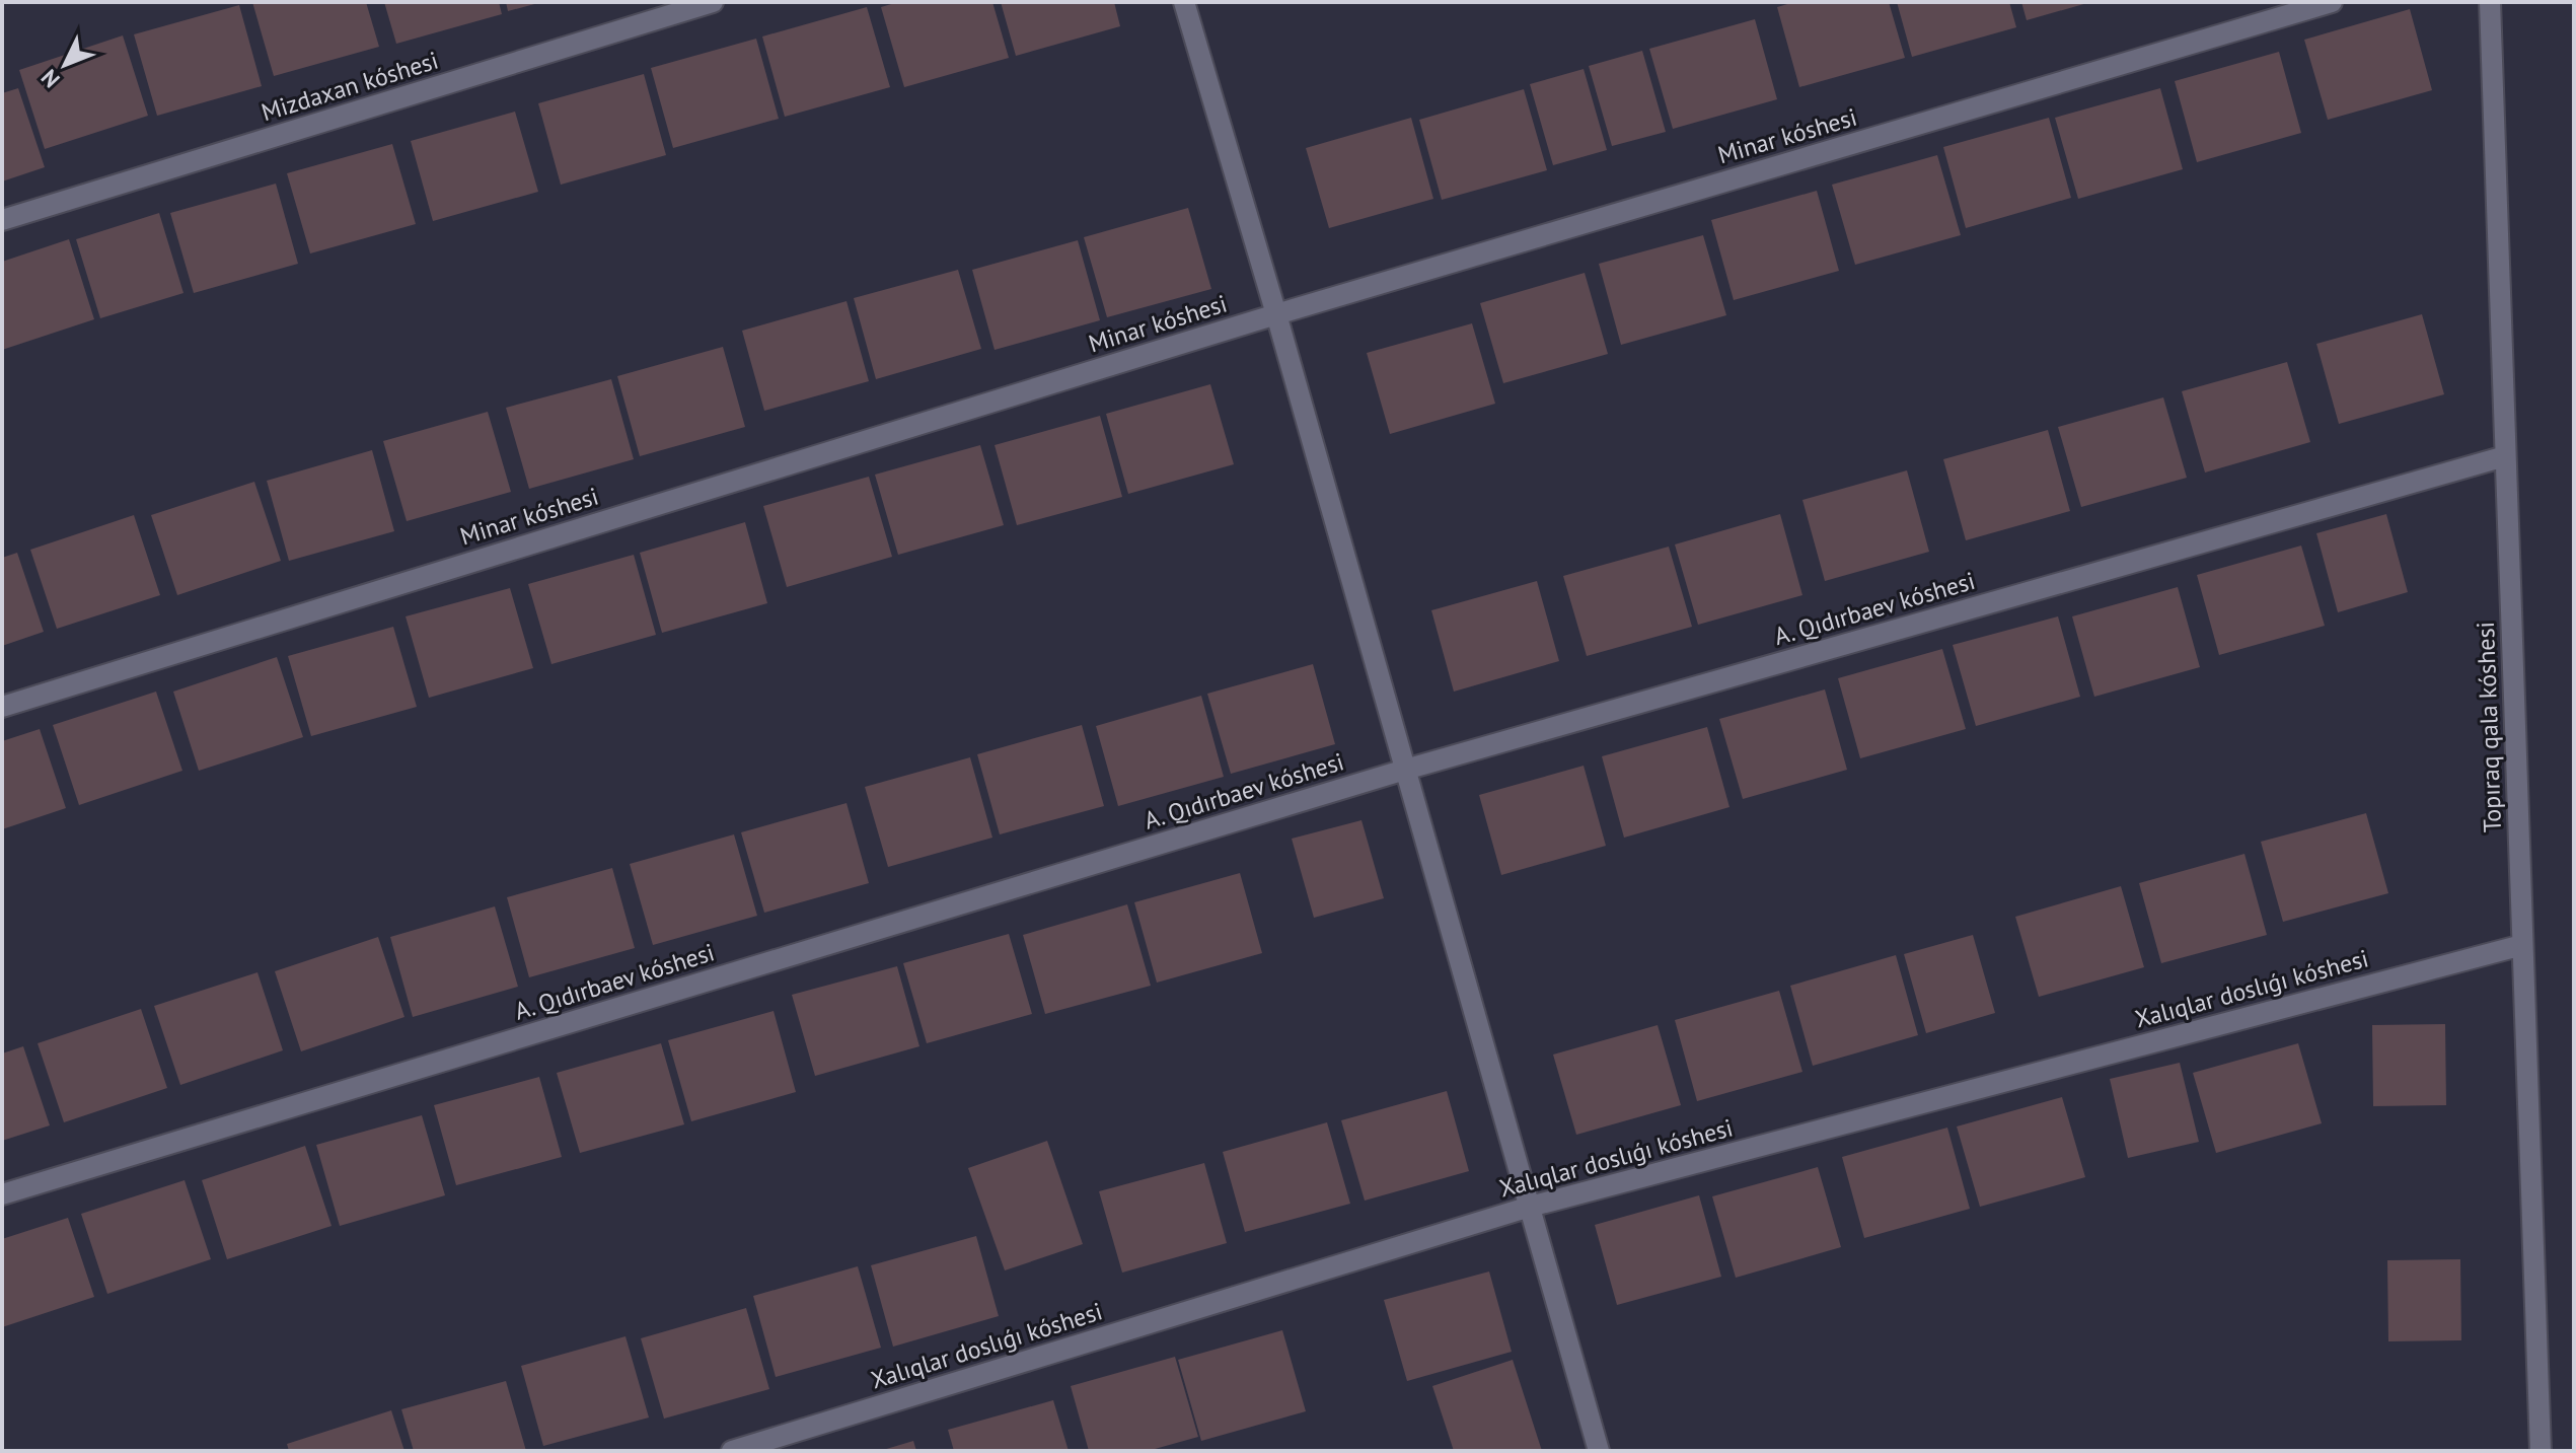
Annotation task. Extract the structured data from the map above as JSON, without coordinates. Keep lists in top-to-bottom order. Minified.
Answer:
{"streets":{"street":["Mizdaxan kóshesi","Minar kóshesi","A. Qıdırbaev kóshesi","Topıraq qala kóshesi","Xalıqlar doslıǵı kóshesi"]},"crossings":[["A. Qıdırbaev kóshesi","Topıraq qala kóshesi"],["Topıraq qala kóshesi","Xalıqlar doslıǵı kóshesi"]],"north":"bottom left"}
